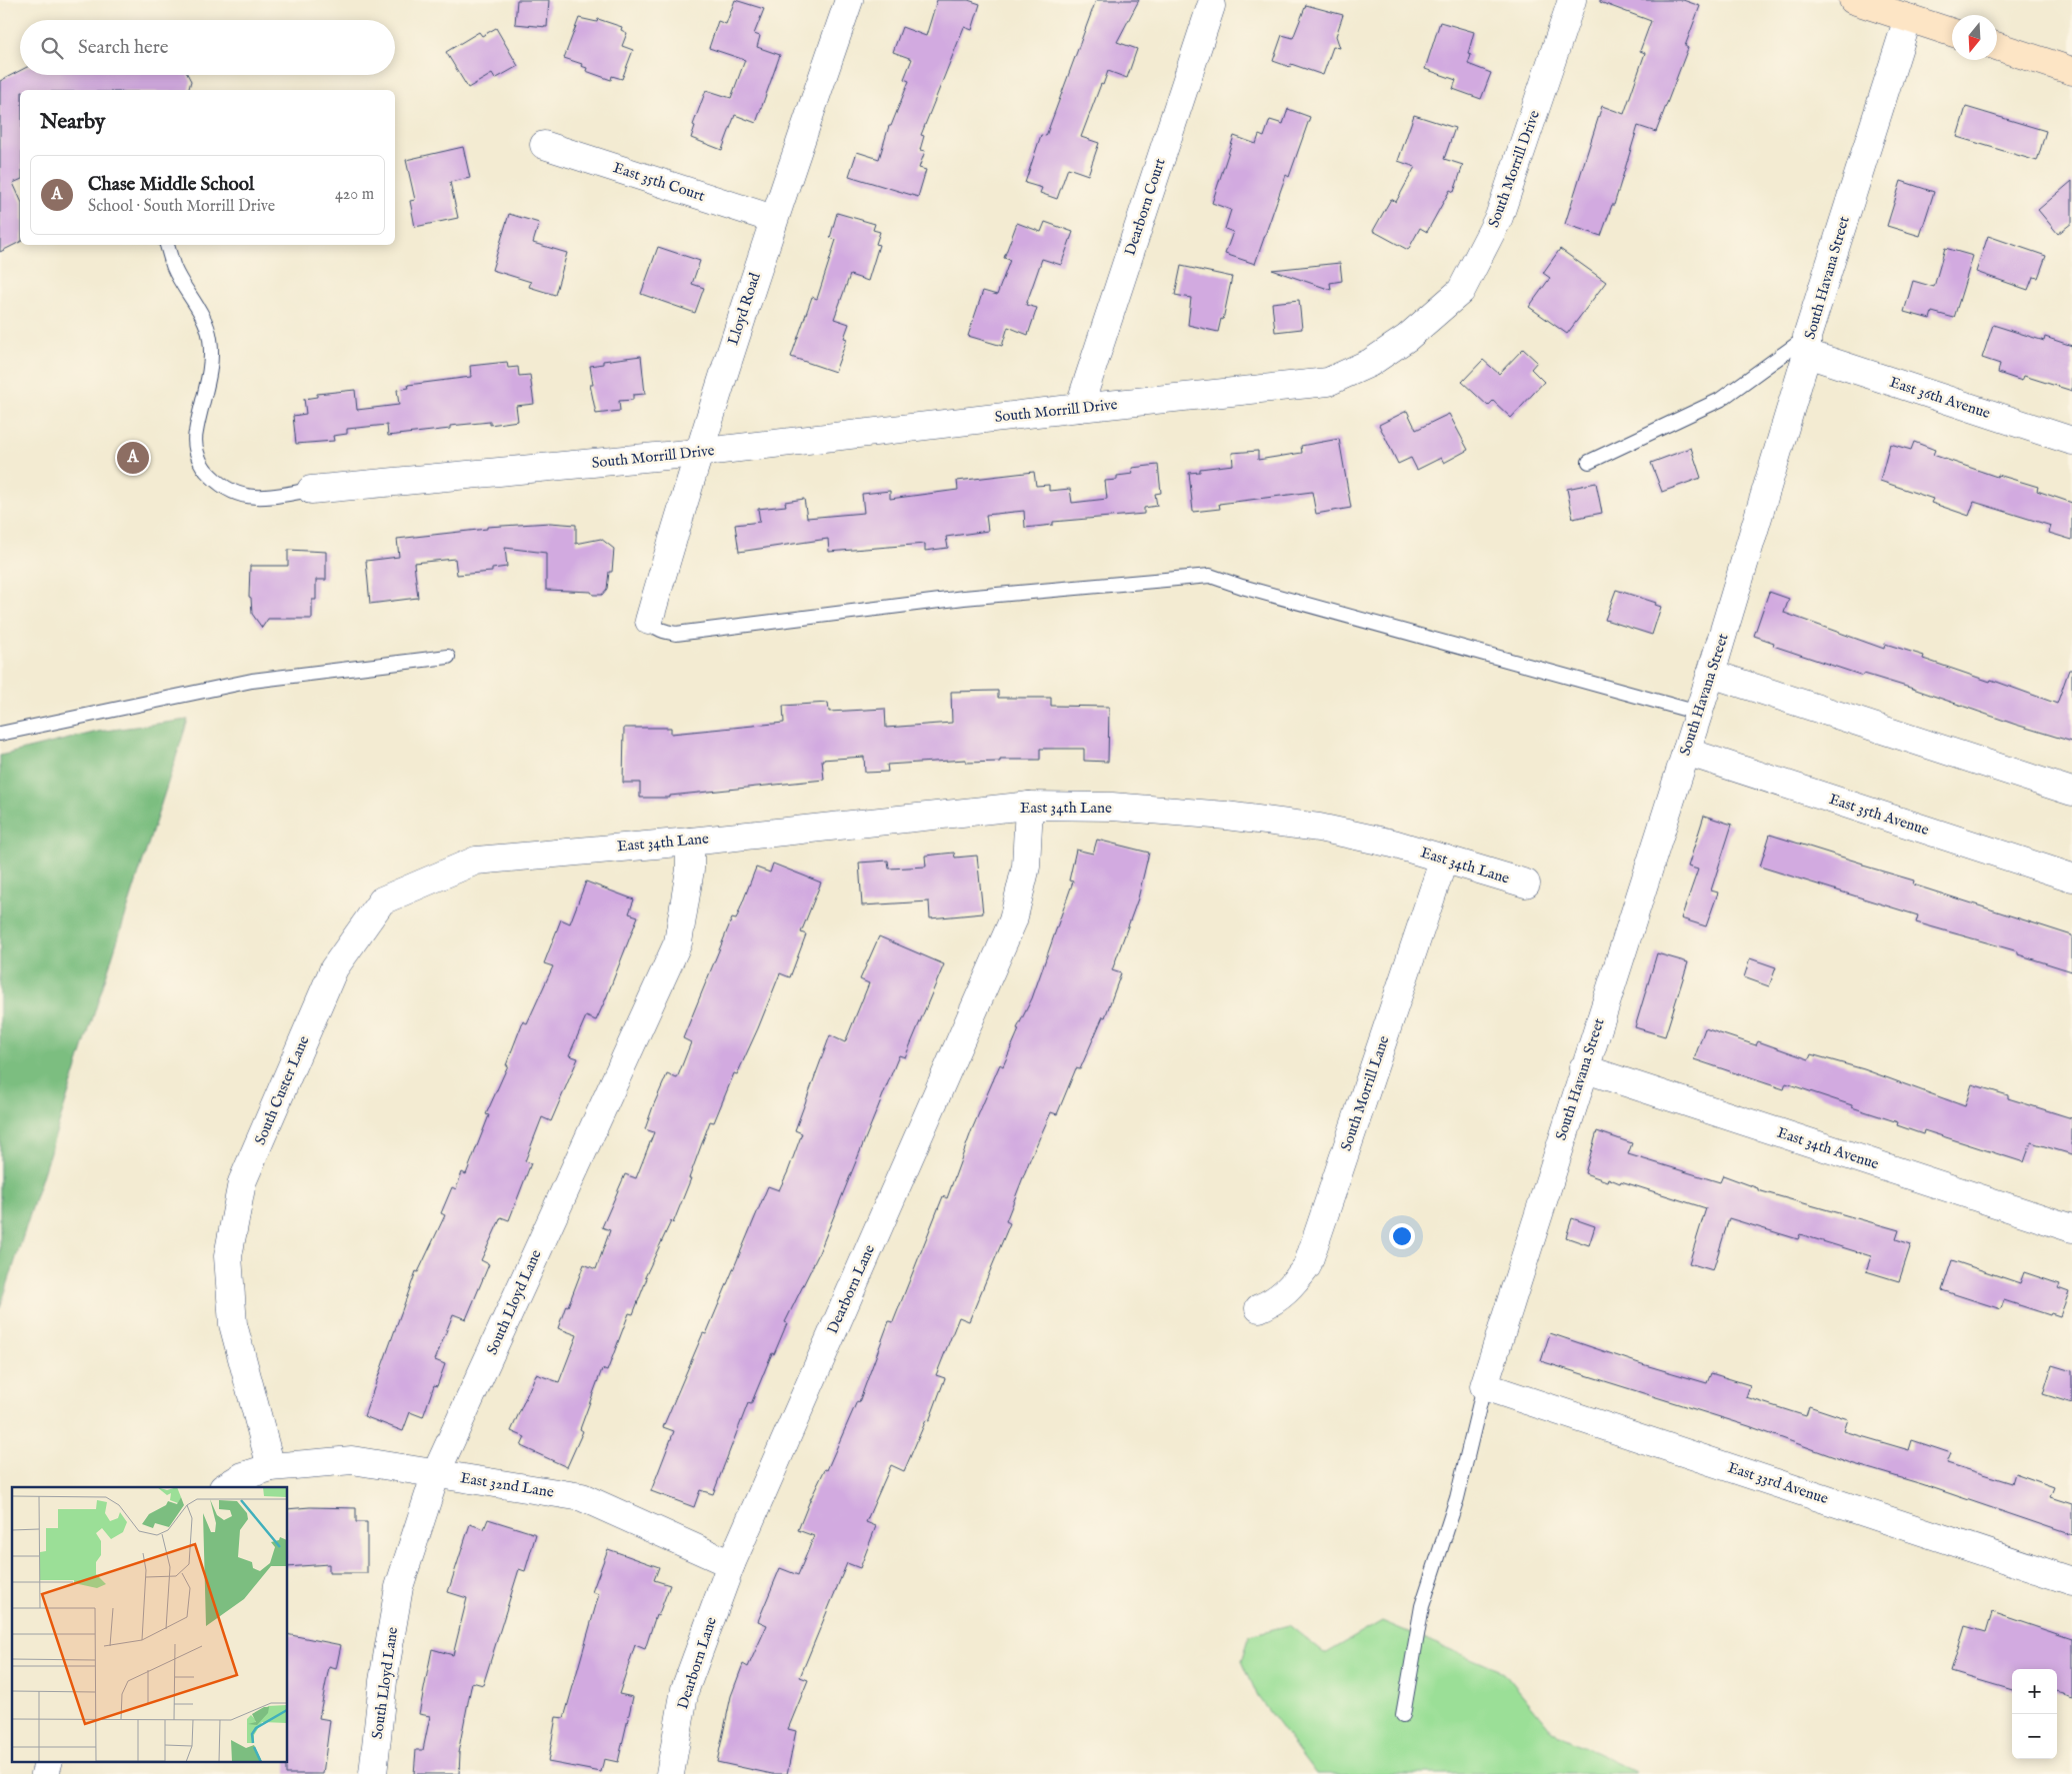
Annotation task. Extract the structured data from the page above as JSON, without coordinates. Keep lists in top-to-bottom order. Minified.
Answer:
{"streets":{"street":["South Morrill Drive","East 35th Court","Dearborn Court","South Havana Street","Lloyd Road","East 36th Avenue","East 34th Lane","East 35th Avenue","South Custer Lane","South Morrill Lane","East 34th Avenue","Dearborn Lane","South Lloyd Lane","East 33rd Avenue","East 32nd Lane"]},"crossings":[["South Morrill Drive","Dearborn Court"],["South Morrill Drive","Lloyd Road"],["East 35th Court","Lloyd Road"],["South Havana Street","East 36th Avenue"],["South Havana Street","East 35th Avenue"],["South Havana Street","East 34th Avenue"],["South Havana Street","East 33rd Avenue"],["East 34th Lane","South Custer Lane"],["East 34th Lane","South Morrill Lane"],["East 34th Lane","Dearborn Lane"],["East 34th Lane","South Lloyd Lane"],["South Custer Lane","East 32nd Lane"],["Dearborn Lane","East 32nd Lane"],["South Lloyd Lane","East 32nd Lane"]],"north":"bottom","page":{"search":"Search here","heading":"Nearby","list":[{"mark":"A","name":"Chase Middle School","note":"School · South Morrill Drive","value":"420 m"}],"pins":"A","map_buttons":["+","−"]}}
